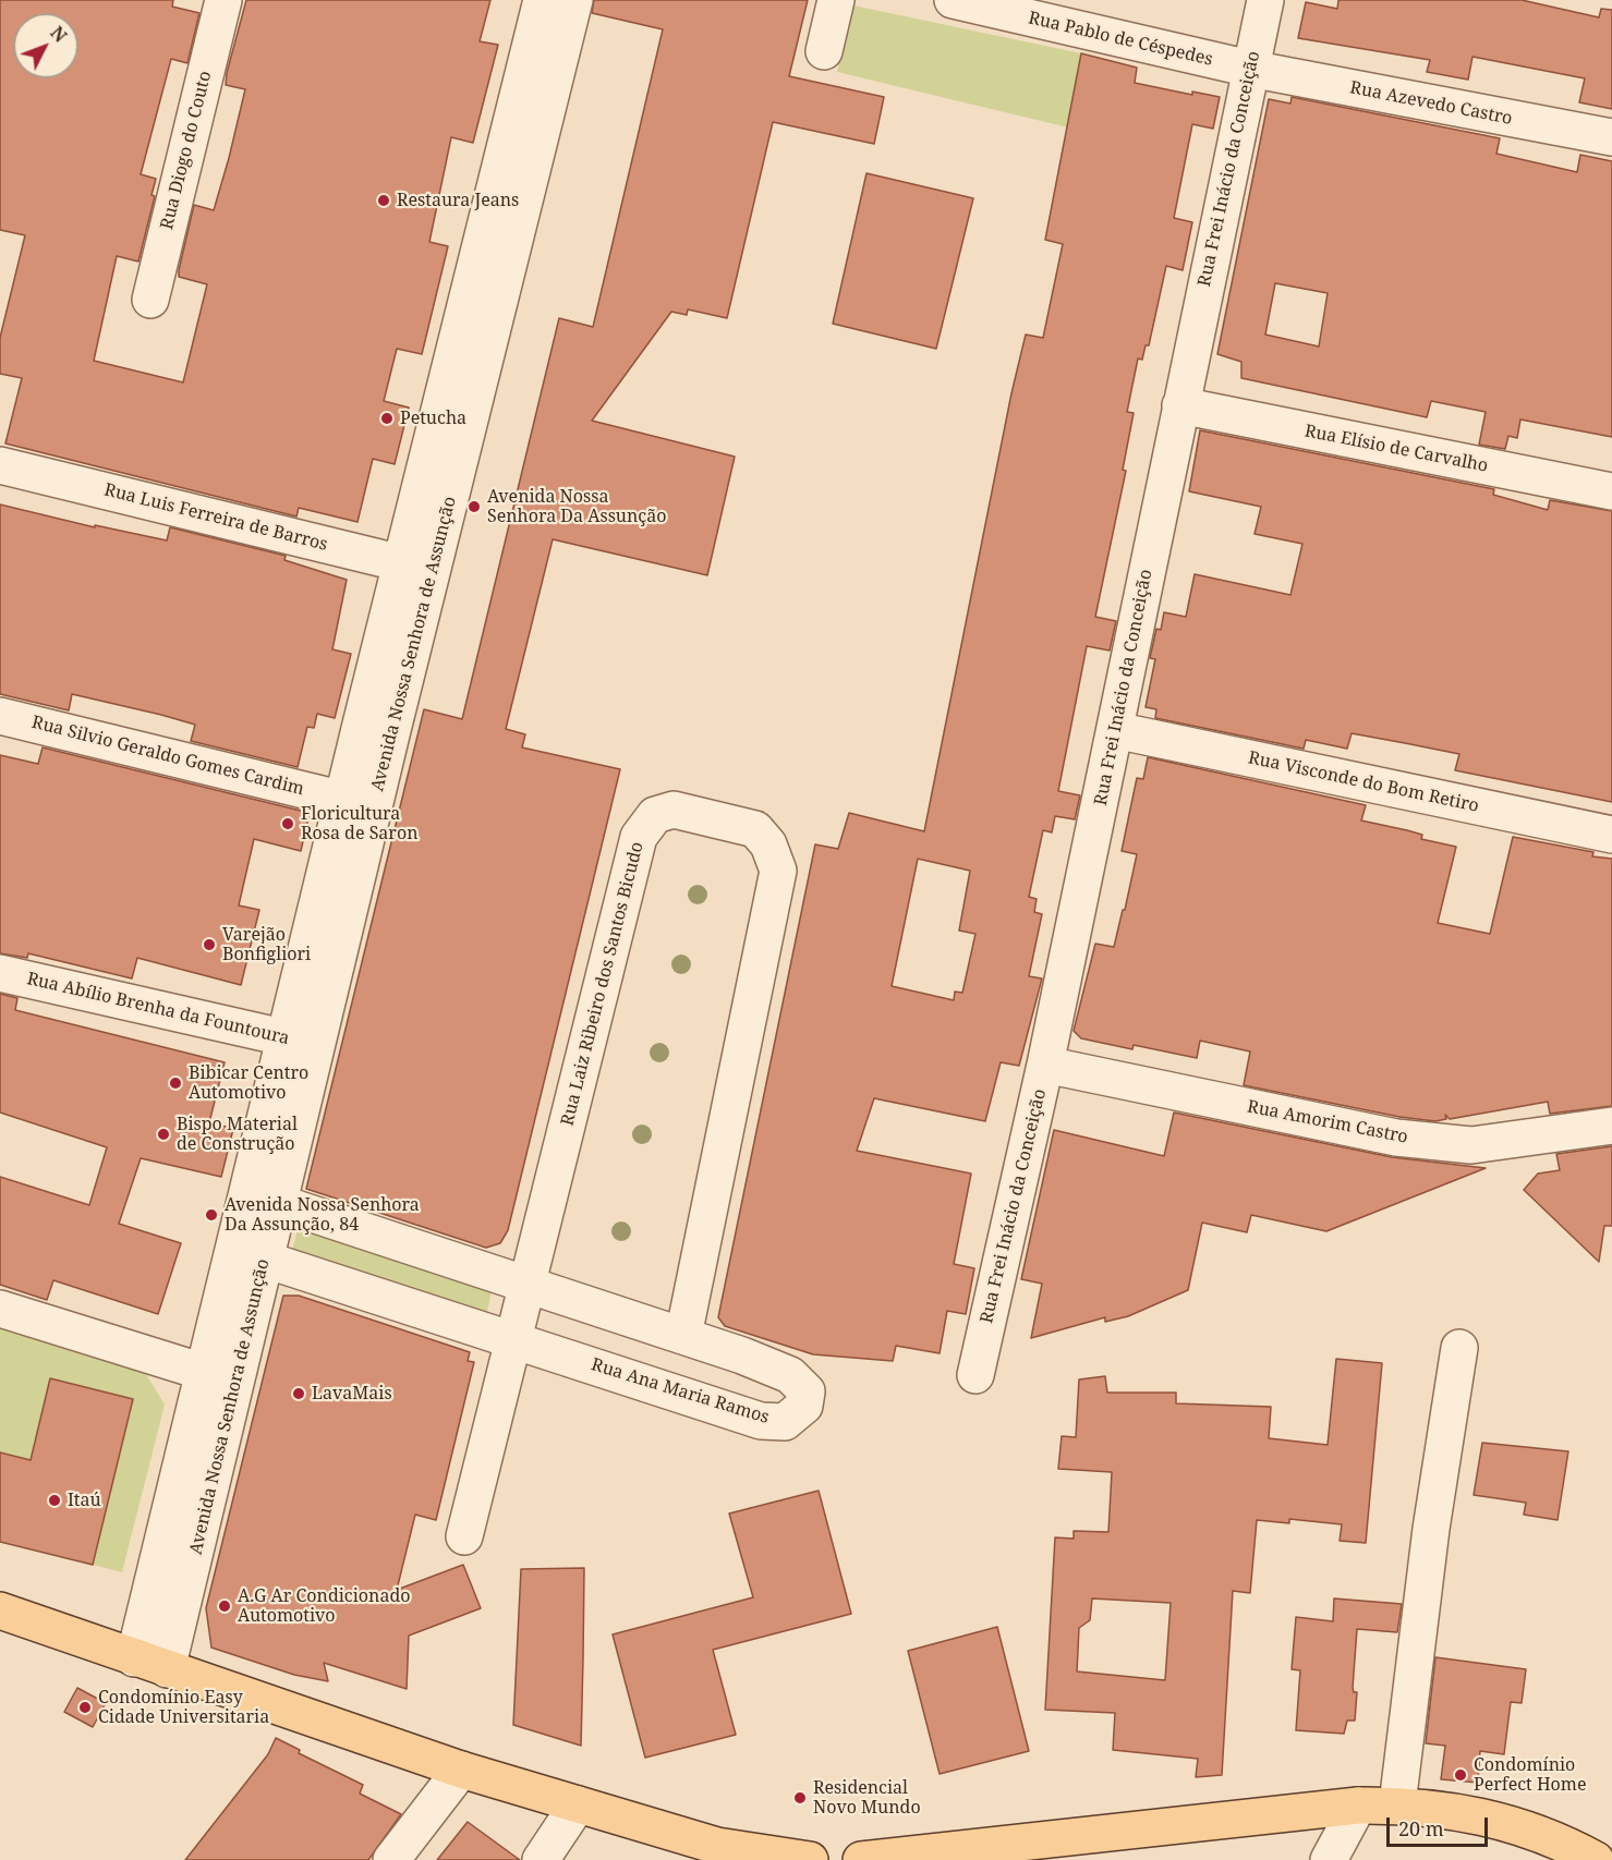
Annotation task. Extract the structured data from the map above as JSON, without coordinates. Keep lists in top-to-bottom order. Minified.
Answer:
{"streets":{"street":["Rua Pablo de Céspedes","Rua Azevedo Castro","Rua Diogo do Couto","Rua Frei Inácio da Conceição","Rua Elísio de Carvalho","Rua Luis Ferreira de Barros","Avenida Nossa Senhora de Assunção","Rua Silvio Geraldo Gomes Cardim","Rua Visconde do Bom Retiro","Rua Laiz Ribeiro dos Santos Bicudo","Rua Abílio Brenha da Fountoura","Rua Amorim Castro","Rua Ana Maria Ramos"]},"crossings":[["Rua Pablo de Céspedes","Rua Azevedo Castro"],["Rua Pablo de Céspedes","Rua Frei Inácio da Conceição"],["Rua Azevedo Castro","Rua Frei Inácio da Conceição"],["Rua Frei Inácio da Conceição","Rua Elísio de Carvalho"],["Rua Frei Inácio da Conceição","Rua Visconde do Bom Retiro"],["Rua Frei Inácio da Conceição","Rua Amorim Castro"],["Rua Luis Ferreira de Barros","Avenida Nossa Senhora de Assunção"],["Avenida Nossa Senhora de Assunção","Rua Silvio Geraldo Gomes Cardim"],["Avenida Nossa Senhora de Assunção","Rua Abílio Brenha da Fountoura"],["Avenida Nossa Senhora de Assunção","Rua Ana Maria Ramos"],["Rua Laiz Ribeiro dos Santos Bicudo","Rua Ana Maria Ramos"]],"places":["Restaura Jeans","Petucha","Avenida Nossa Senhora Da Assunção","Floricultura Rosa de Saron","Varejão Bonfigliori","Bibicar Centro Automotivo","Bispo Material de Construção","Avenida Nossa Senhora Da Assunção, 84","LavaMais","Itaú","A.G Ar Condicionado Automotivo","Condomínio Easy Cidade Universitaria","Condomínio Perfect Home","Residencial Novo Mundo"],"scale_bar":"20 m","north":"top right"}
